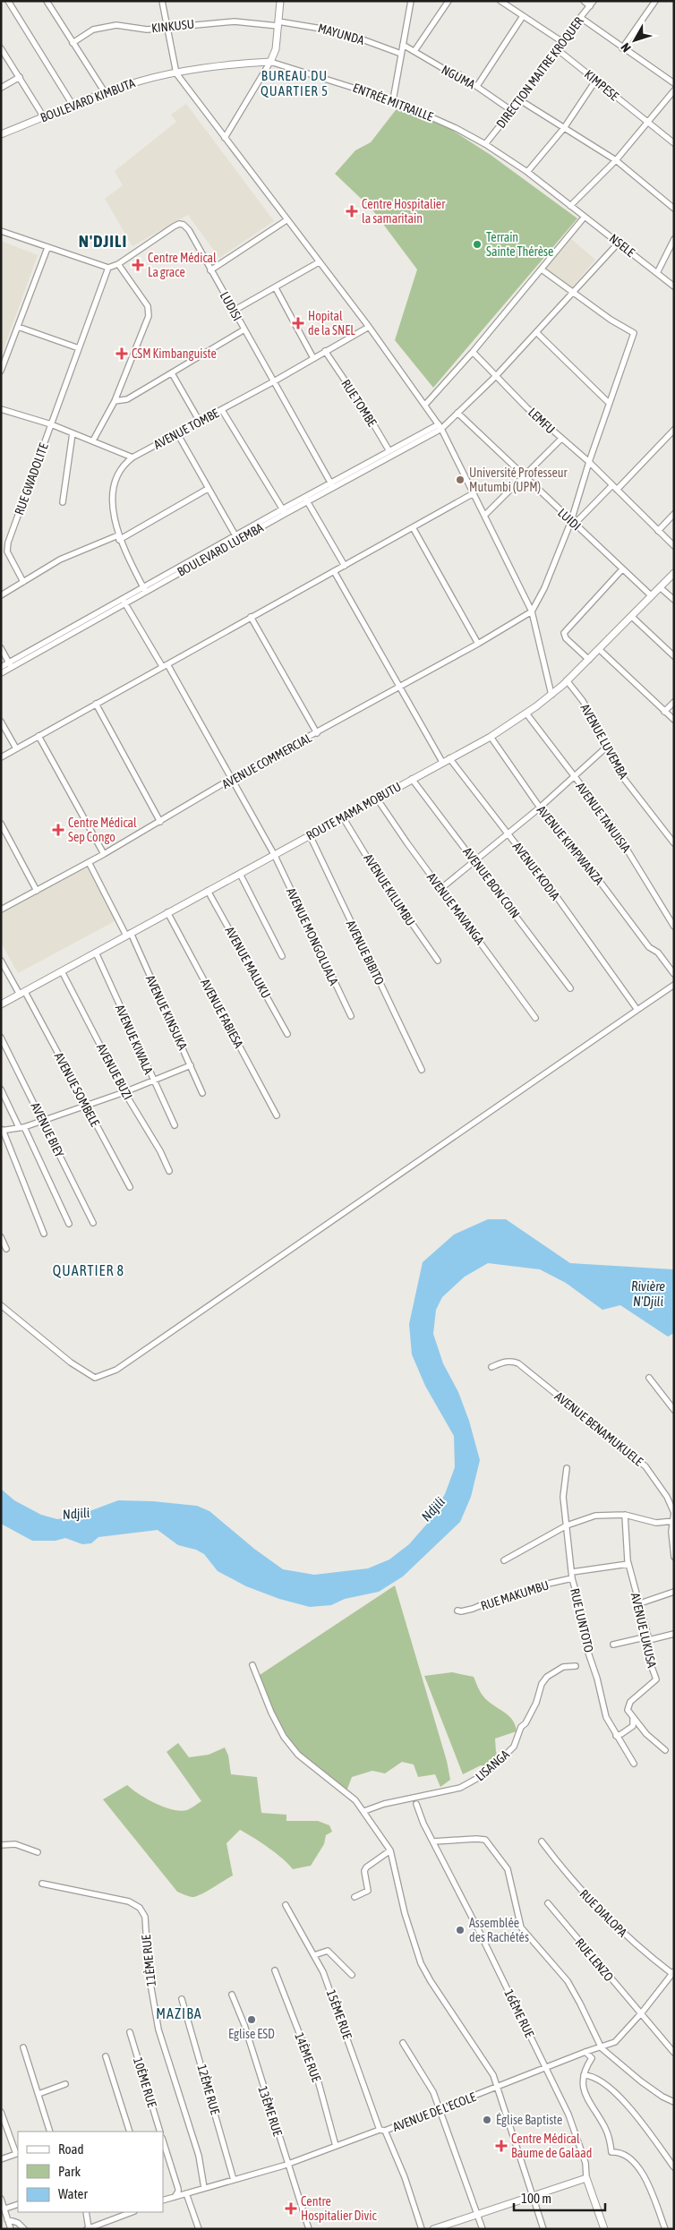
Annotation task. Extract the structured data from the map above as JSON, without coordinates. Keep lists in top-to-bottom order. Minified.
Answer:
{"streets":{"street":["KINKUSU","MAYUNDA","DIRECTION MAITRE KROQUER","NGUMA","KIMPESE","BOULEVARD KIMBUTA","ENTRÉE MITRAILLE","NSELE","LUDISI","RUE TOMBE","LEMFU","AVENUE TOMBE","RUE GWADOLITE","LUIDI","BOULEVARD LUEMBA","AVENUE LUVEMBA","AVENUE COMMERCIAL","ROUTE MAMA MOBUTU","AVENUE TANUISIA","AVENUE KIMPWANZA","AVENUE KODIA","AVENUE BON COIN","AVENUE KILUMBU","AVENUE MAVANGA","AVENUE MONGOLUALA","AVENUE BIBITO","AVENUE MALUKU","AVENUE KINSUKA","AVENUE FABIESA","AVENUE KIWALA","AVENUE BUZI","AVENUE SOMBELE","AVENUE BIEY","AVENUE BENAMUKUELE","RUE MAKUMBU","RUE LUNTOTO","AVENUE LUKUSA","LISANGA","RUE DIALOPA","RUE LENZO","11ÈME RUE","16ÈME RUE","15ÈME RUE","14ÈME RUE","10ÈME RUE","12ÈME RUE","13ÈME RUE","AVENUE DE L'ECOLE"]},"crossings":[["KINKUSU","MAYUNDA"],["DIRECTION MAITRE KROQUER","NGUMA"],["DIRECTION MAITRE KROQUER","KIMPESE"],["DIRECTION MAITRE KROQUER","ENTRÉE MITRAILLE"],["BOULEVARD KIMBUTA","ENTRÉE MITRAILLE"],["NSELE","BOULEVARD LUEMBA"],["LUDISI","AVENUE TOMBE"],["RUE TOMBE","AVENUE TOMBE"],["RUE TOMBE","BOULEVARD LUEMBA"],["LEMFU","BOULEVARD LUEMBA"],["AVENUE TOMBE","BOULEVARD LUEMBA"],["LUIDI","BOULEVARD LUEMBA"],["LUIDI","ROUTE MAMA MOBUTU"],["BOULEVARD LUEMBA","AVENUE MONGOLUALA"],["AVENUE LUVEMBA","ROUTE MAMA MOBUTU"],["AVENUE COMMERCIAL","AVENUE MONGOLUALA"],["AVENUE COMMERCIAL","AVENUE KINSUKA"],["ROUTE MAMA MOBUTU","AVENUE TANUISIA"],["ROUTE MAMA MOBUTU","AVENUE KIMPWANZA"],["ROUTE MAMA MOBUTU","AVENUE KODIA"],["ROUTE MAMA MOBUTU","AVENUE BON COIN"],["ROUTE MAMA MOBUTU","AVENUE KILUMBU"],["ROUTE MAMA MOBUTU","AVENUE MAVANGA"],["ROUTE MAMA MOBUTU","AVENUE MONGOLUALA"],["ROUTE MAMA MOBUTU","AVENUE BIBITO"],["ROUTE MAMA MOBUTU","AVENUE MALUKU"],["ROUTE MAMA MOBUTU","AVENUE KINSUKA"],["ROUTE MAMA MOBUTU","AVENUE FABIESA"],["ROUTE MAMA MOBUTU","AVENUE KIWALA"],["ROUTE MAMA MOBUTU","AVENUE BUZI"],["ROUTE MAMA MOBUTU","AVENUE SOMBELE"],["RUE MAKUMBU","RUE LUNTOTO"],["RUE MAKUMBU","AVENUE LUKUSA"],["RUE DIALOPA","AVENUE DE L'ECOLE"],["RUE LENZO","AVENUE DE L'ECOLE"],["11ÈME RUE","AVENUE DE L'ECOLE"],["16ÈME RUE","AVENUE DE L'ECOLE"],["15ÈME RUE","AVENUE DE L'ECOLE"],["14ÈME RUE","AVENUE DE L'ECOLE"],["12ÈME RUE","AVENUE DE L'ECOLE"],["13ÈME RUE","AVENUE DE L'ECOLE"]],"districts":["BUREAU DU QUARTIER 5","N'DJILI","QUARTIER 8","MAZIBA"],"water":["Rivière N'Djili","Ndjili"],"places":{"health":["Centre Hospitalier la samaritain","Centre Médical La grace","Hopital de la SNEL","CSM Kimbanguiste","Centre Médical Sep Congo","Centre Médical Baume de Galaad","Centre Hospitalier Divic"],"other":["Terrain Sainte Thérèse","Université Professeur Mutumbi (UPM)","Assemblée des Rachétés","Eglise ESD","Église Baptiste"]},"legend":["Road","Park","Water"],"scale_bar":"100 m","north":"bottom left"}
